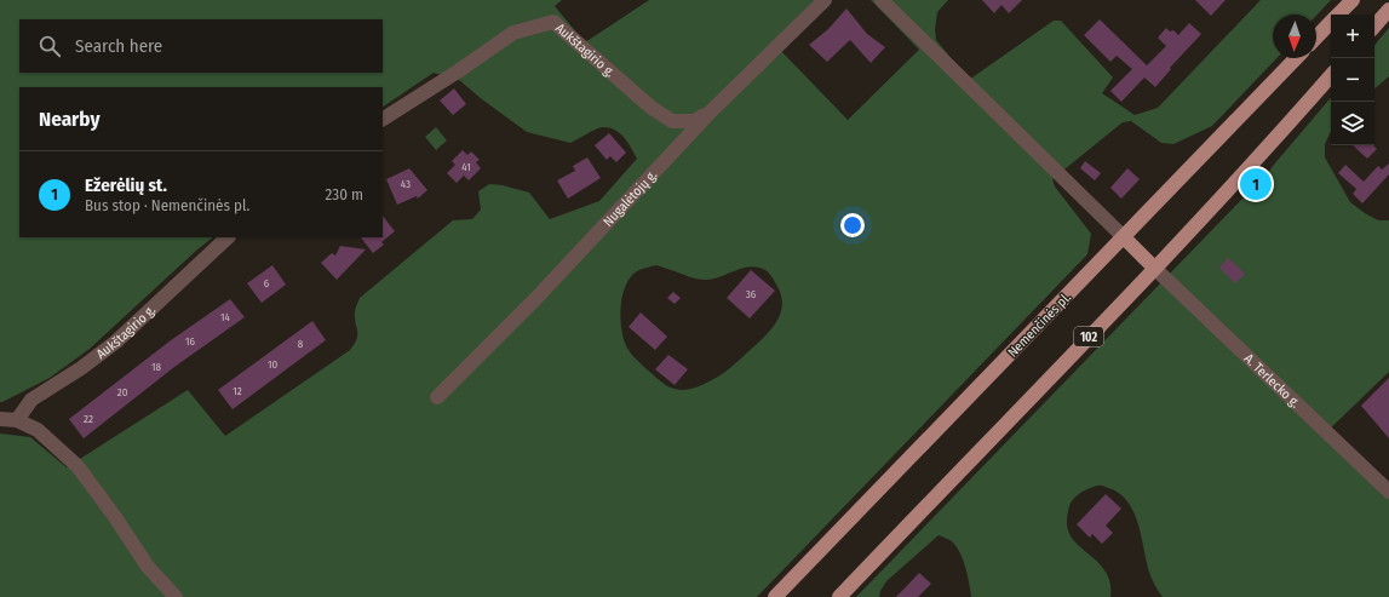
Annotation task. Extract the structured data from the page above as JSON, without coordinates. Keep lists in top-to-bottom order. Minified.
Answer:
{"streets":{"main road":["Nemenčinės pl.","102"],"street":["Aukštagirio g.","Nugalėtojų g.","A. Terlecko g."]},"crossings":[["Aukštagirio g.","Nugalėtojų g."],["102","A. Terlecko g."]],"house_numbers":["41","43","6","36","14","16","8","10","18","12","20","22"],"north":"bottom","page":{"map_buttons":["+","−"],"search":"Search here","heading":"Nearby","list":[{"mark":"1","name":"Ežerėlių st.","note":"Bus stop · Nemenčinės pl.","value":"230 m"}],"pins":"1"}}
